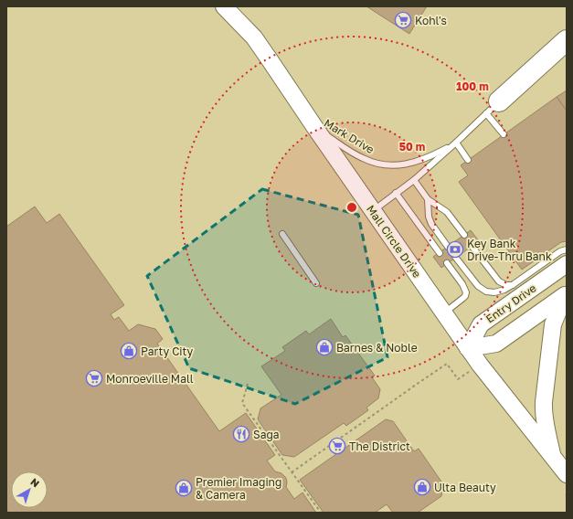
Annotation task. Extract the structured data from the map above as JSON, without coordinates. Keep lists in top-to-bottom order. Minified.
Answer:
{"streets":{"street":["Mall Circle Drive","Entry Drive"],"lane":["Mark Drive"]},"crossings":[["Mark Drive","Mall Circle Drive"],["Mall Circle Drive","Entry Drive"]],"places":{"supermarket":["Kohl's","Monroeville Mall","The District"],"bank":["Key Bank Drive-Thru Bank"],"shop":["Barnes & Noble","Party City","Ulta Beauty","Premier Imaging & Camera"],"restaurant":["Saga"]},"north":"top right","rings":["100 m","50 m"]}
